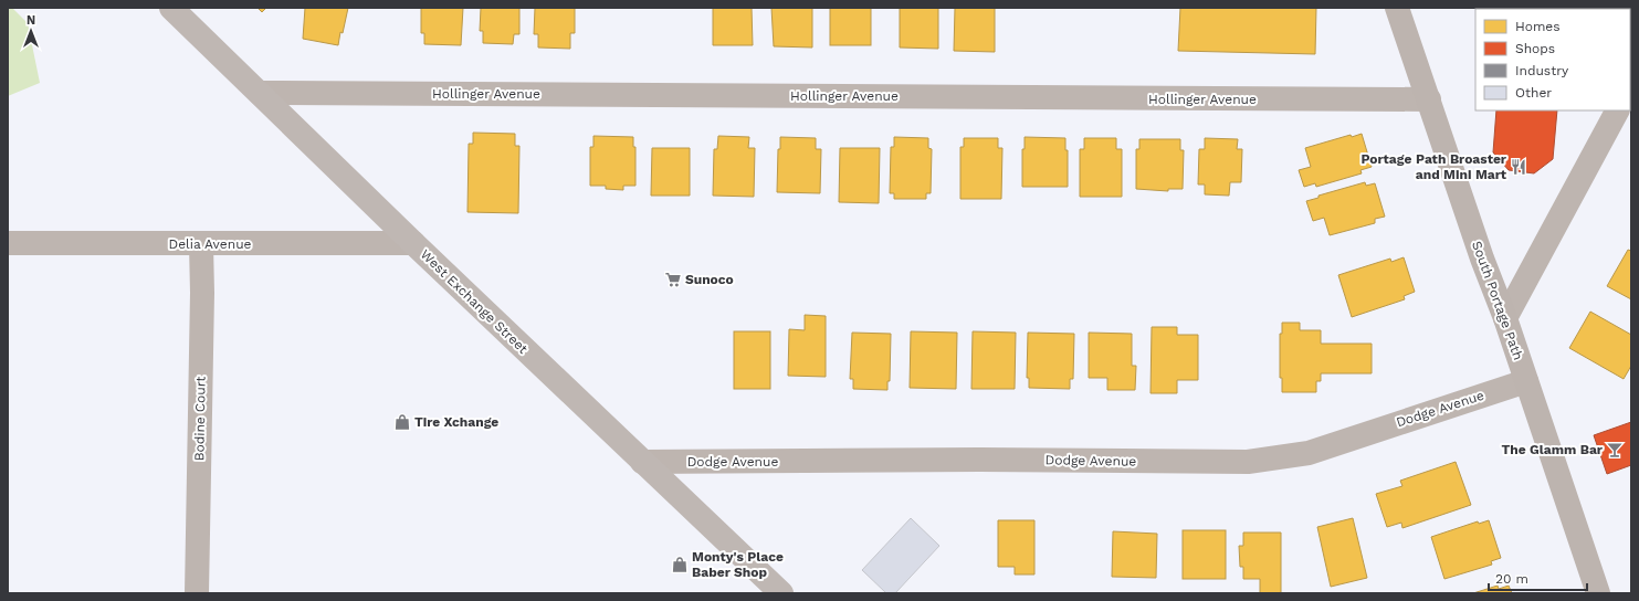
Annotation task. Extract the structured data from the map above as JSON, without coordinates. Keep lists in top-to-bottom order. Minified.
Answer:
{"streets":{"main road":["South Portage Path","West Exchange Street"],"street":["Hollinger Avenue","Delia Avenue","Dodge Avenue","Bodine Court"]},"crossings":[["Hollinger Avenue","South Portage Path"],["Hollinger Avenue","West Exchange Street"],["Delia Avenue","West Exchange Street"],["Delia Avenue","Bodine Court"],["South Portage Path","Dodge Avenue"],["West Exchange Street","Dodge Avenue"]],"places":{"restaurant":["Portage Path Broaster and Mini Mart"],"supermarket":["Sunoco"],"shop":["Tire Xchange","Monty's Place Baber Shop"],"bar":["The Glamm Bar"]},"legend":["Homes","Shops","Industry","Other"],"scale_bar":"20 m","north":"top"}
